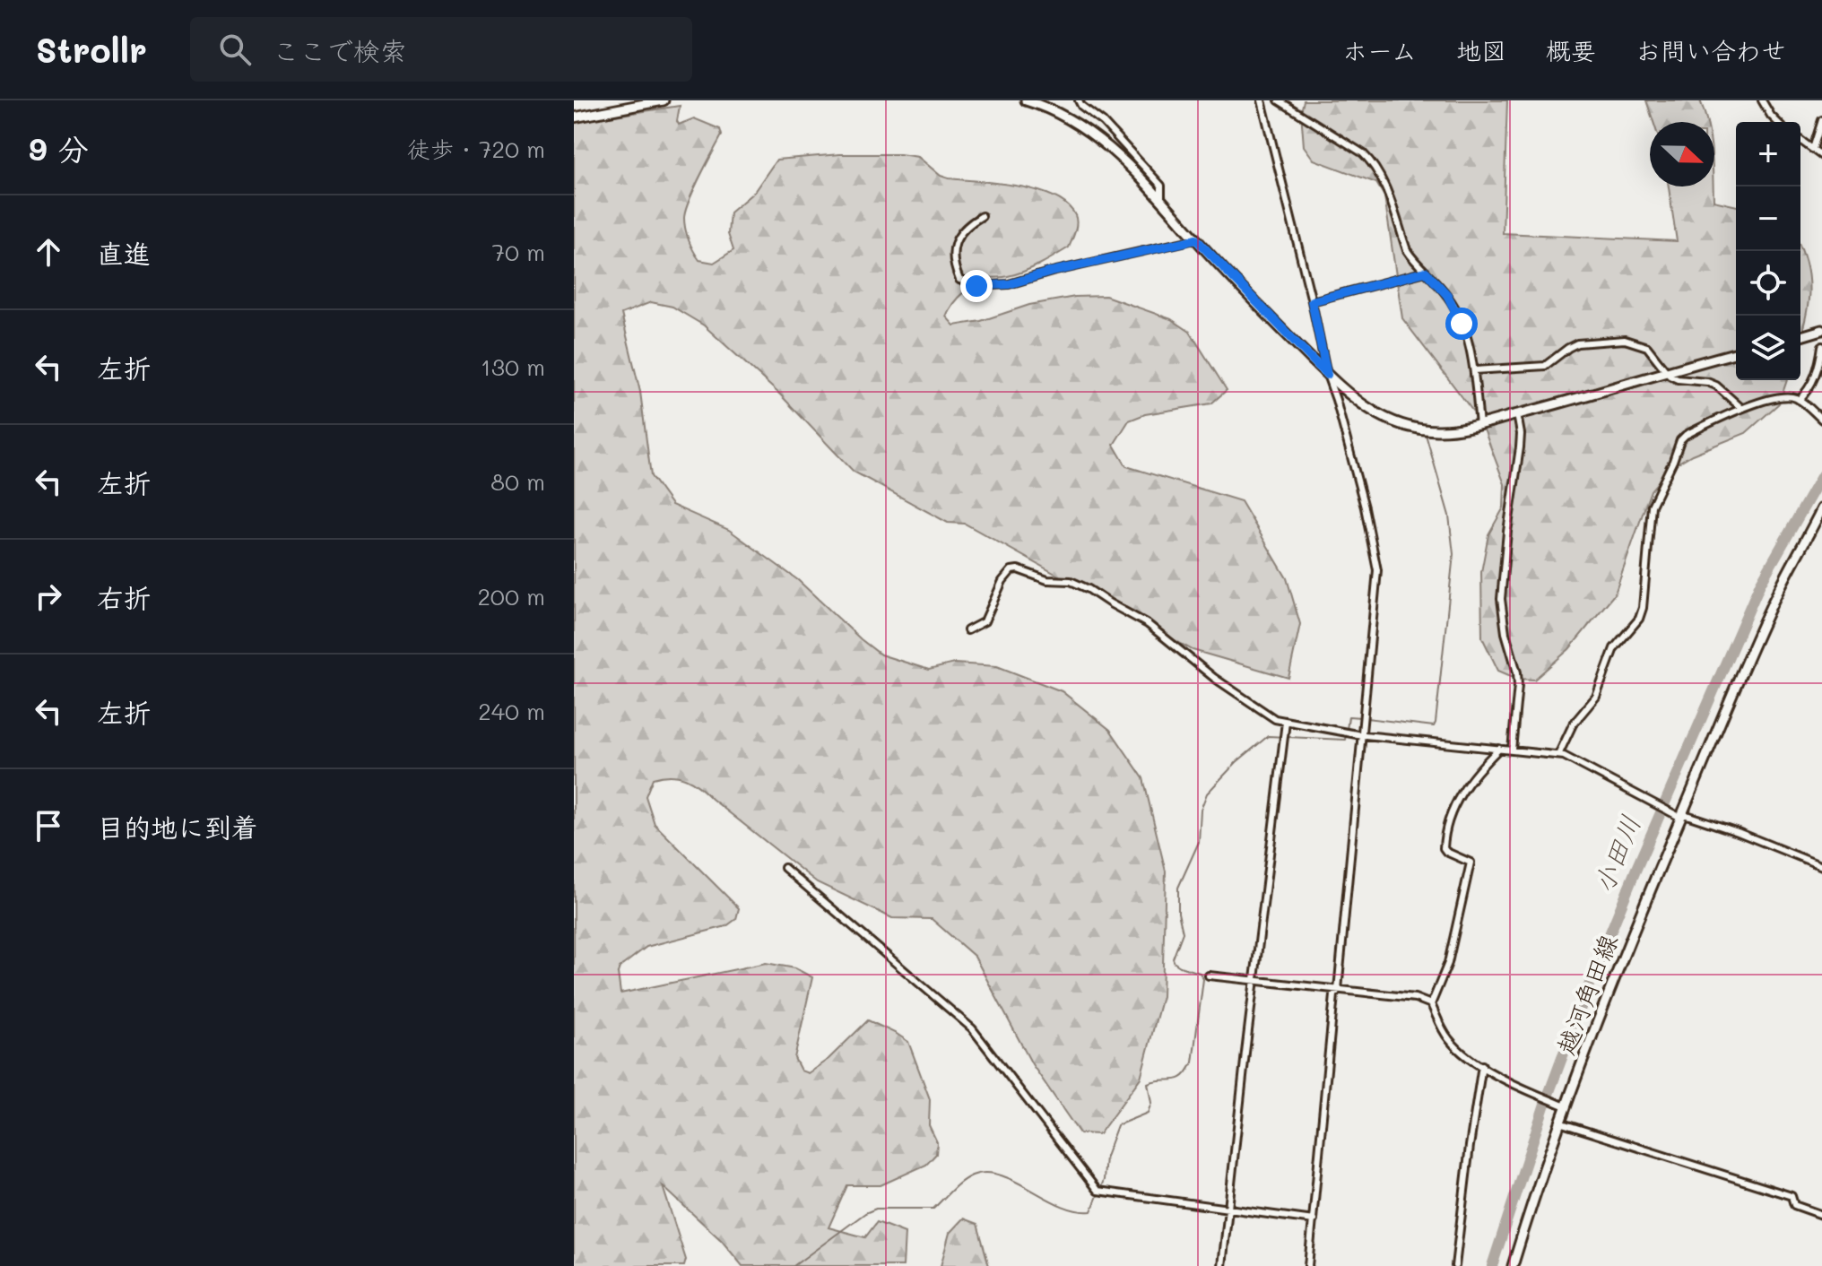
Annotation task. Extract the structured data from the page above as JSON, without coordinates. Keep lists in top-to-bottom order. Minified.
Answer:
{"streets":{"street":["越河角田線"]},"water":["小田川"],"north":"right","page":{"header":"Strollr","search":"ここで検索","nav":["ホーム","地図","概要","お問い合わせ"],"heading":["9 分","徒歩 · 720 m"],"map_buttons":["+","−"],"list":[["直進","70 m"],["左折","130 m"],["左折","80 m"],["右折","200 m"],["左折","240 m"],"目的地に到着"]}}
